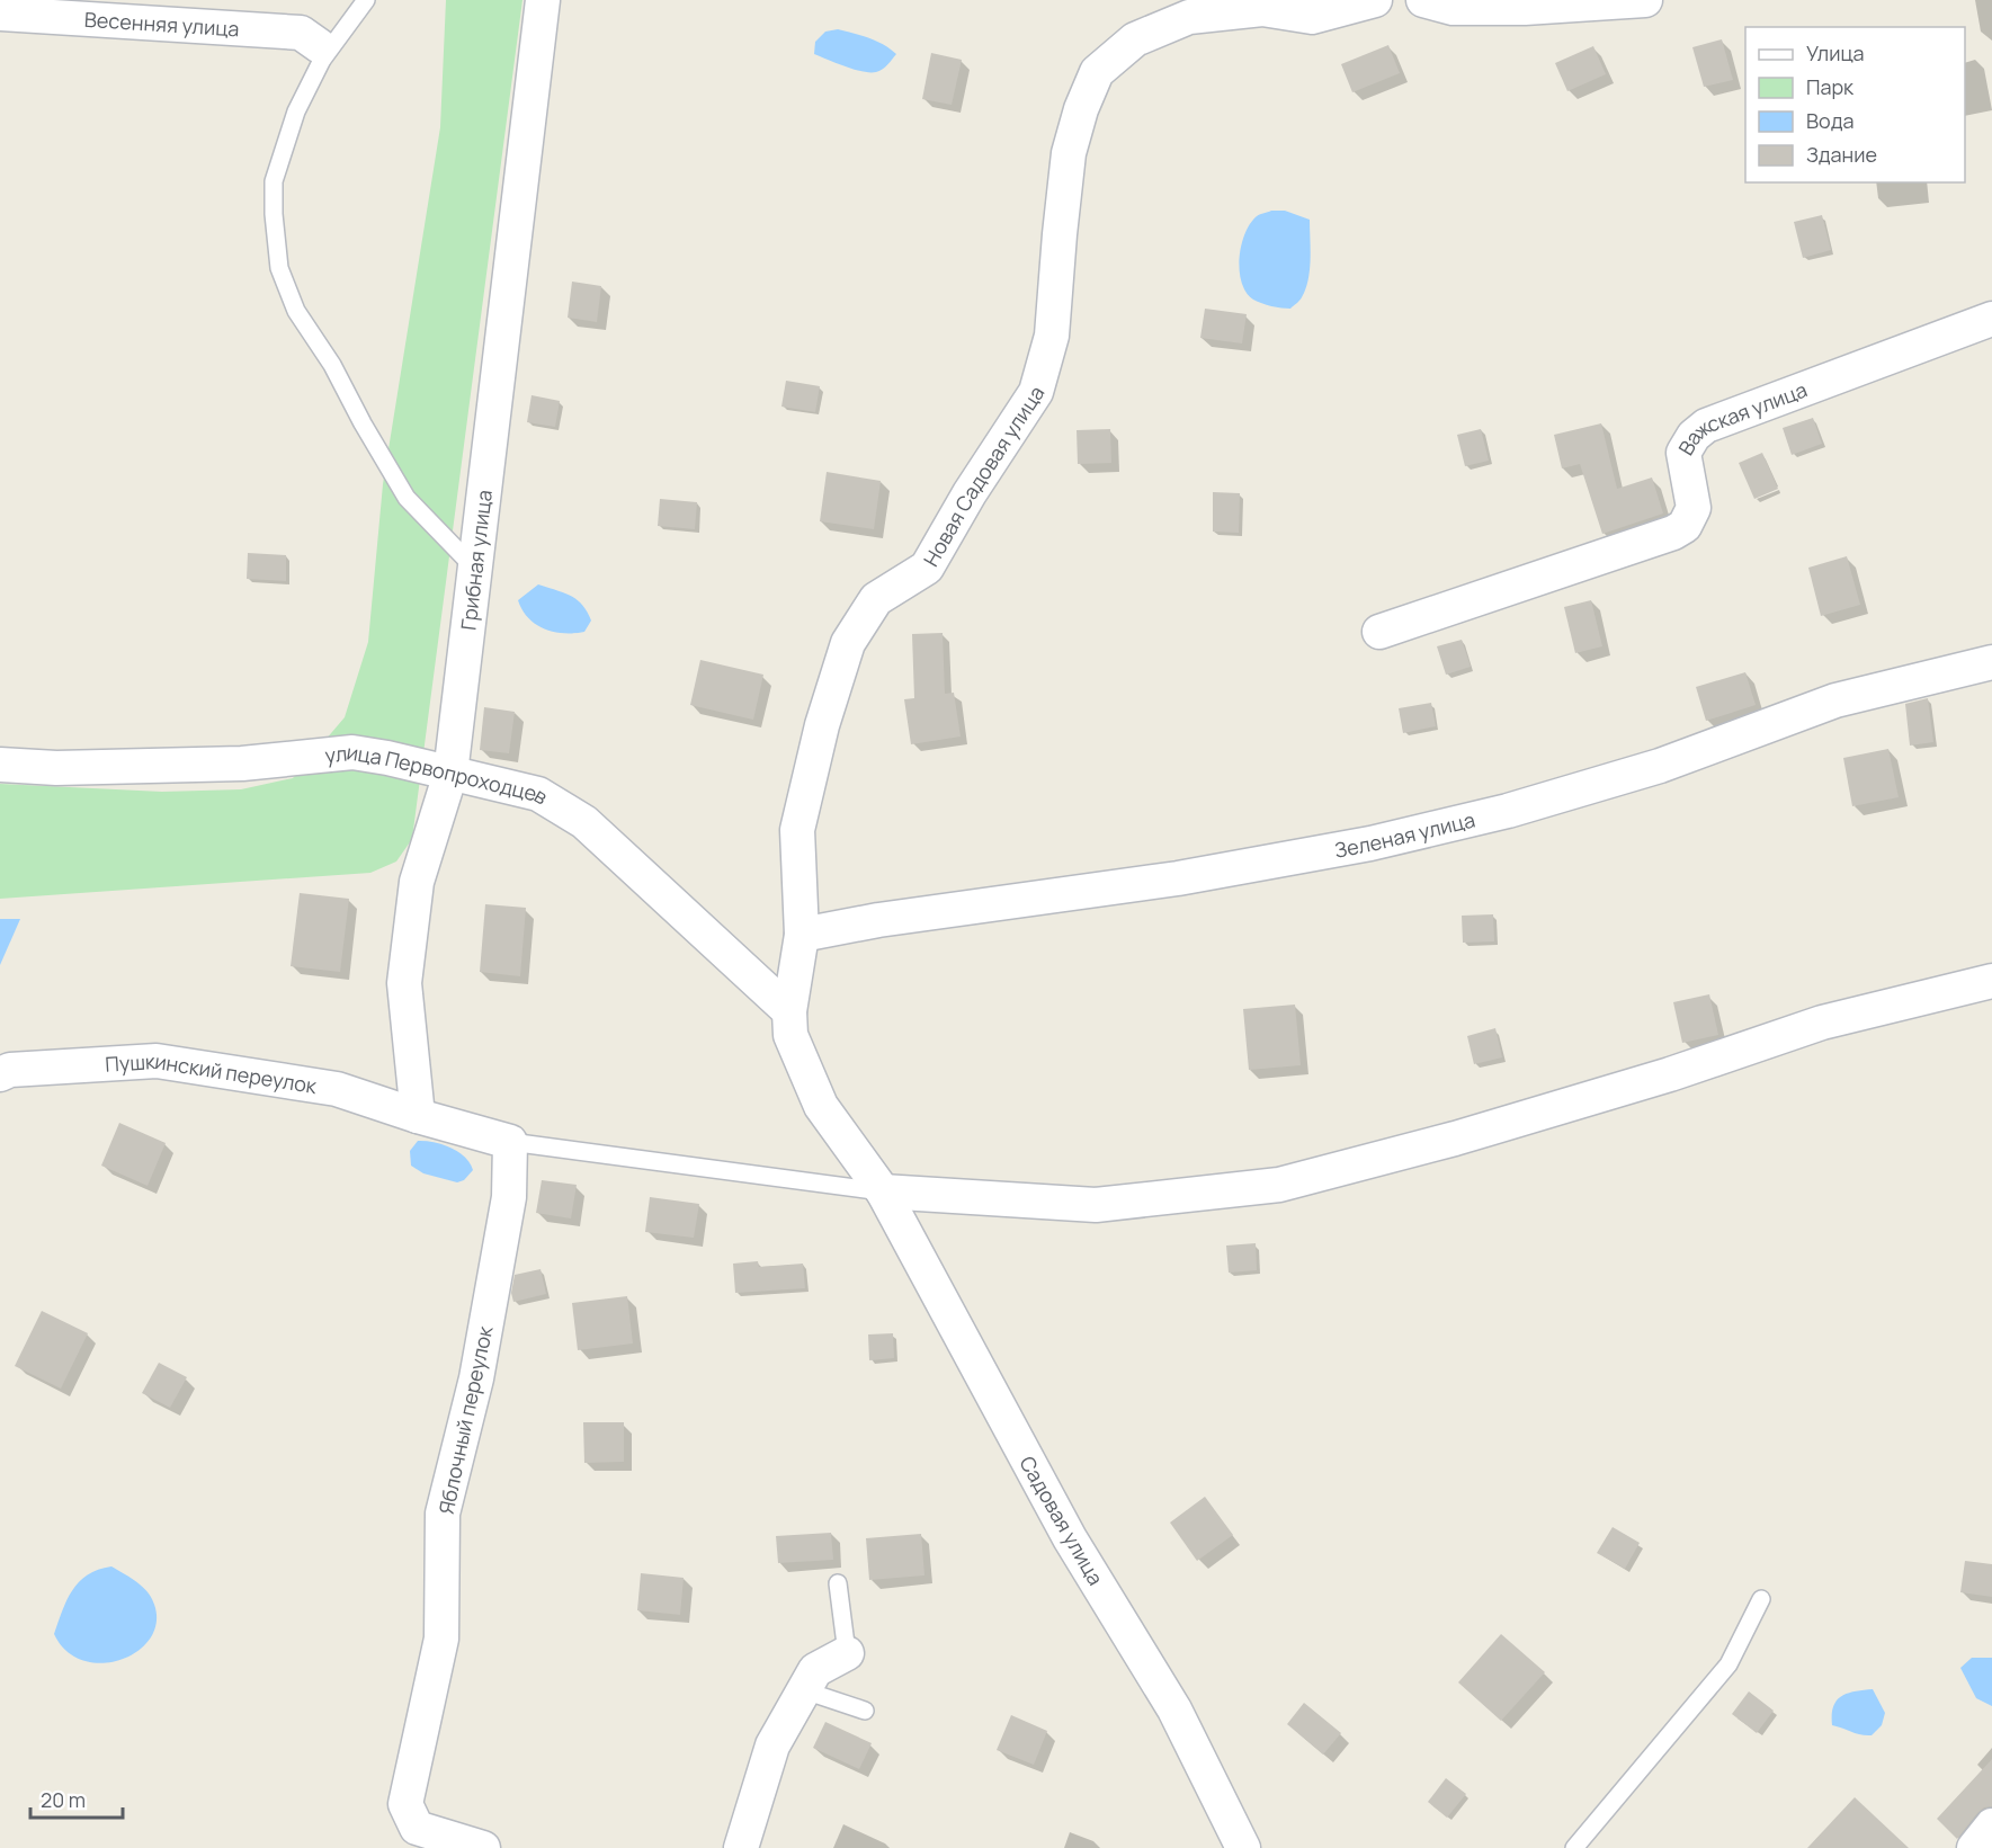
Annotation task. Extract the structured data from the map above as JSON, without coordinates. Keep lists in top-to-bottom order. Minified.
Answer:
{"streets":{"street":["Весенняя улица","Важская улица","Новая Садовая улица","Грибная улица","улица Первопроходцев","Зеленая улица","Пушкинский переулок","Яблочный переулок","Садовая улица"]},"crossings":[["Новая Садовая улица","улица Первопроходцев"],["Новая Садовая улица","Зеленая улица"],["Новая Садовая улица","Садовая улица"],["Грибная улица","улица Первопроходцев"],["Грибная улица","Пушкинский переулок"],["Пушкинский переулок","Яблочный переулок"]],"legend":["Улица","Парк","Вода","Здание"],"scale_bar":"20 m"}
